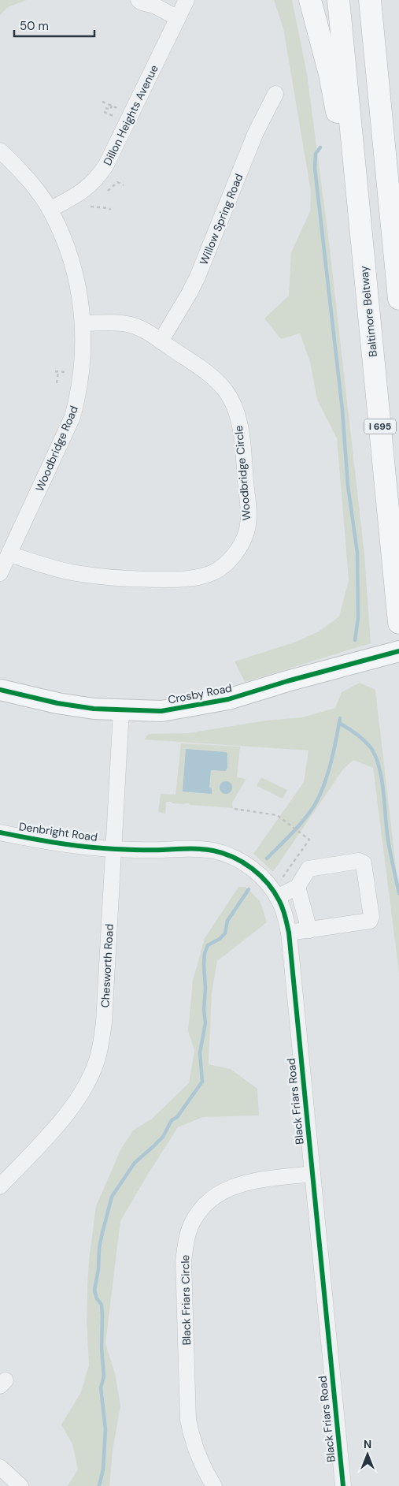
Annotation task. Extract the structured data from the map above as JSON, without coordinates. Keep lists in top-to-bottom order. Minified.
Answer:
{"streets":{"highway":["Baltimore Beltway","I 695"],"main road":["Crosby Road"],"street":["Dillon Heights Avenue","Willow Spring Road","Woodbridge Road","Woodbridge Circle","Denbright Road","Chesworth Road","Black Friars Road","Black Friars Circle"]},"crossings":[["Dillon Heights Avenue","Woodbridge Road"],["Willow Spring Road","Woodbridge Circle"],["Woodbridge Road","Woodbridge Circle"],["Crosby Road","Chesworth Road"],["Denbright Road","Chesworth Road"],["Denbright Road","Black Friars Road"],["Chesworth Road","Black Friars Road"],["Black Friars Road","Black Friars Circle"]],"scale_bar":"50 m","north":"top"}
